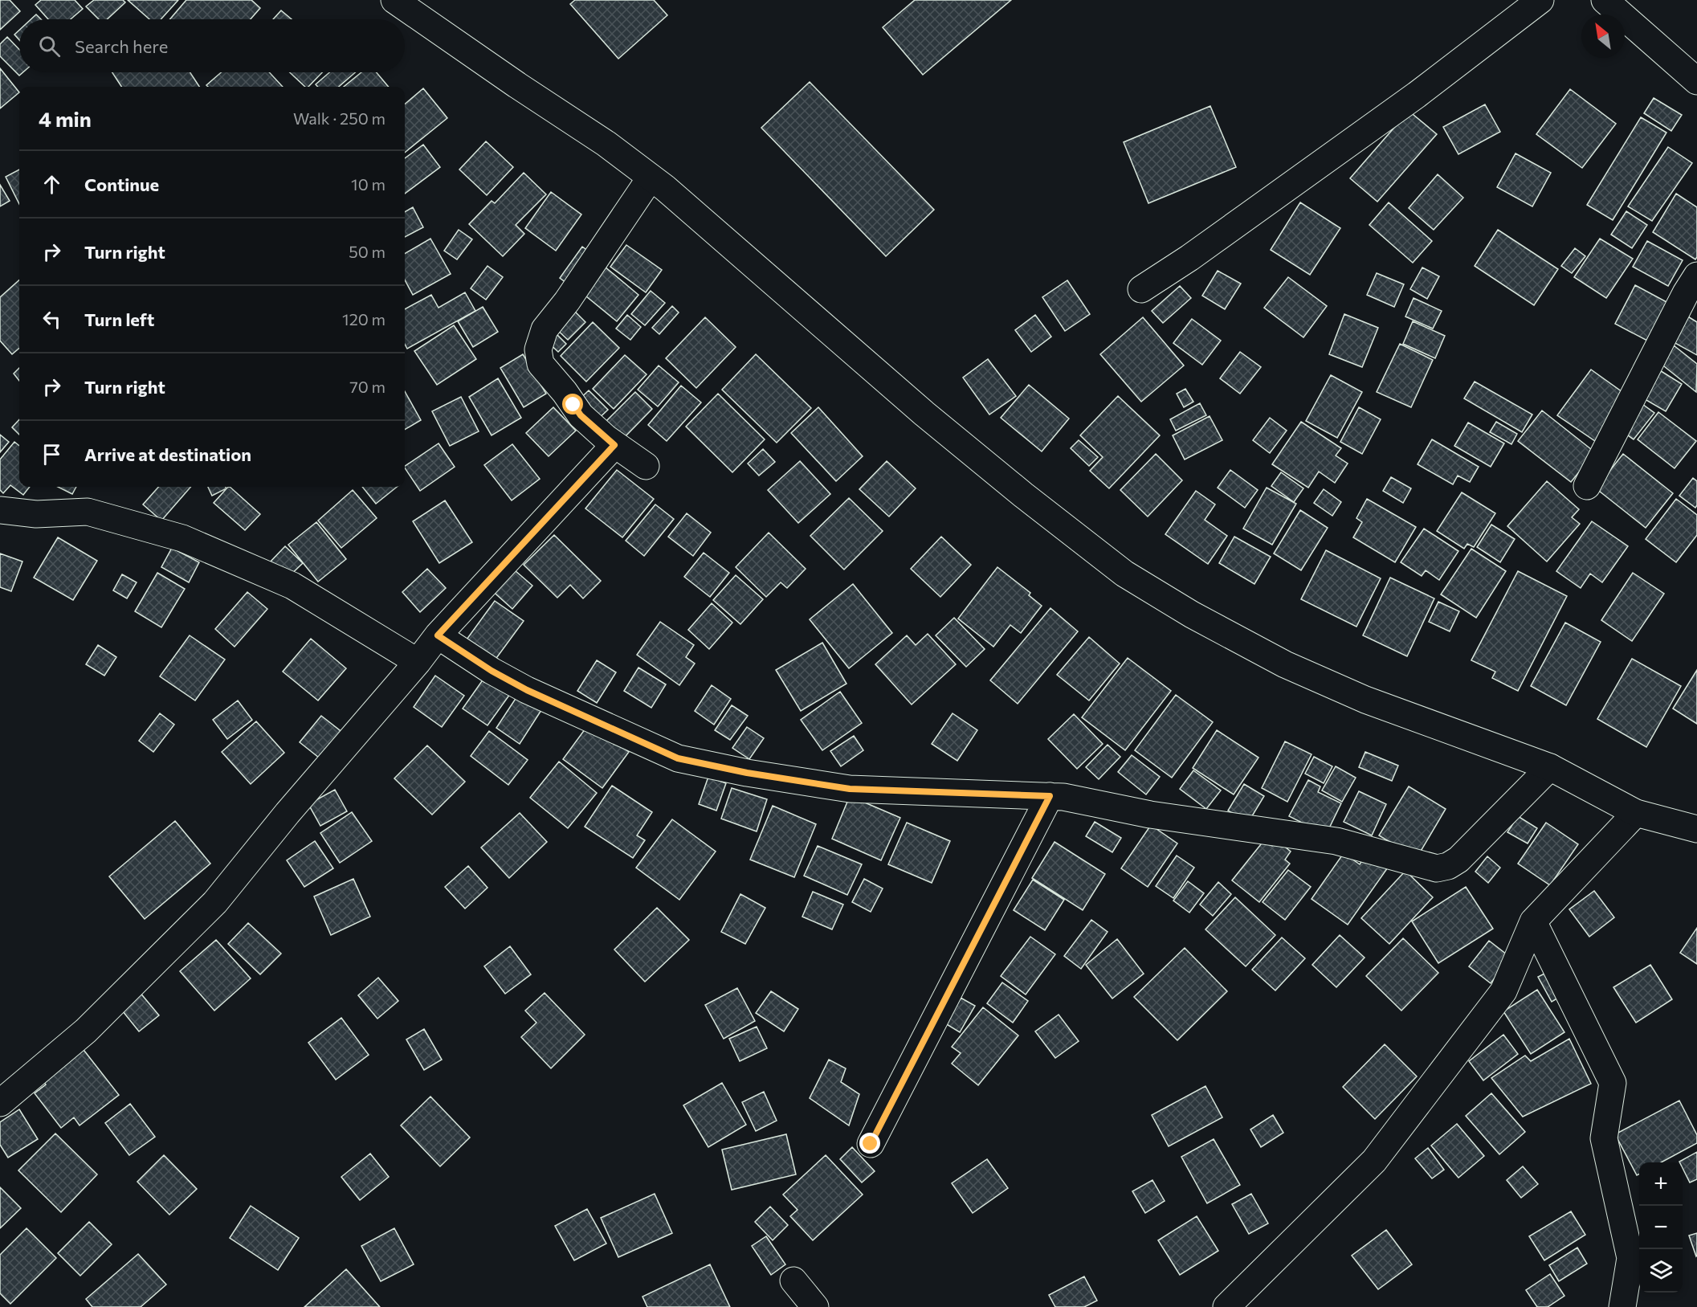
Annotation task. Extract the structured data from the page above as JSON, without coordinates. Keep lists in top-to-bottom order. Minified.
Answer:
{"north":"top left","page":{"search":"Search here","heading":["4 min","Walk · 250 m"],"list":[["Continue","10 m"],["Turn right","50 m"],["Turn left","120 m"],["Turn right","70 m"],"Arrive at destination"],"map_buttons":["+","−"]}}
